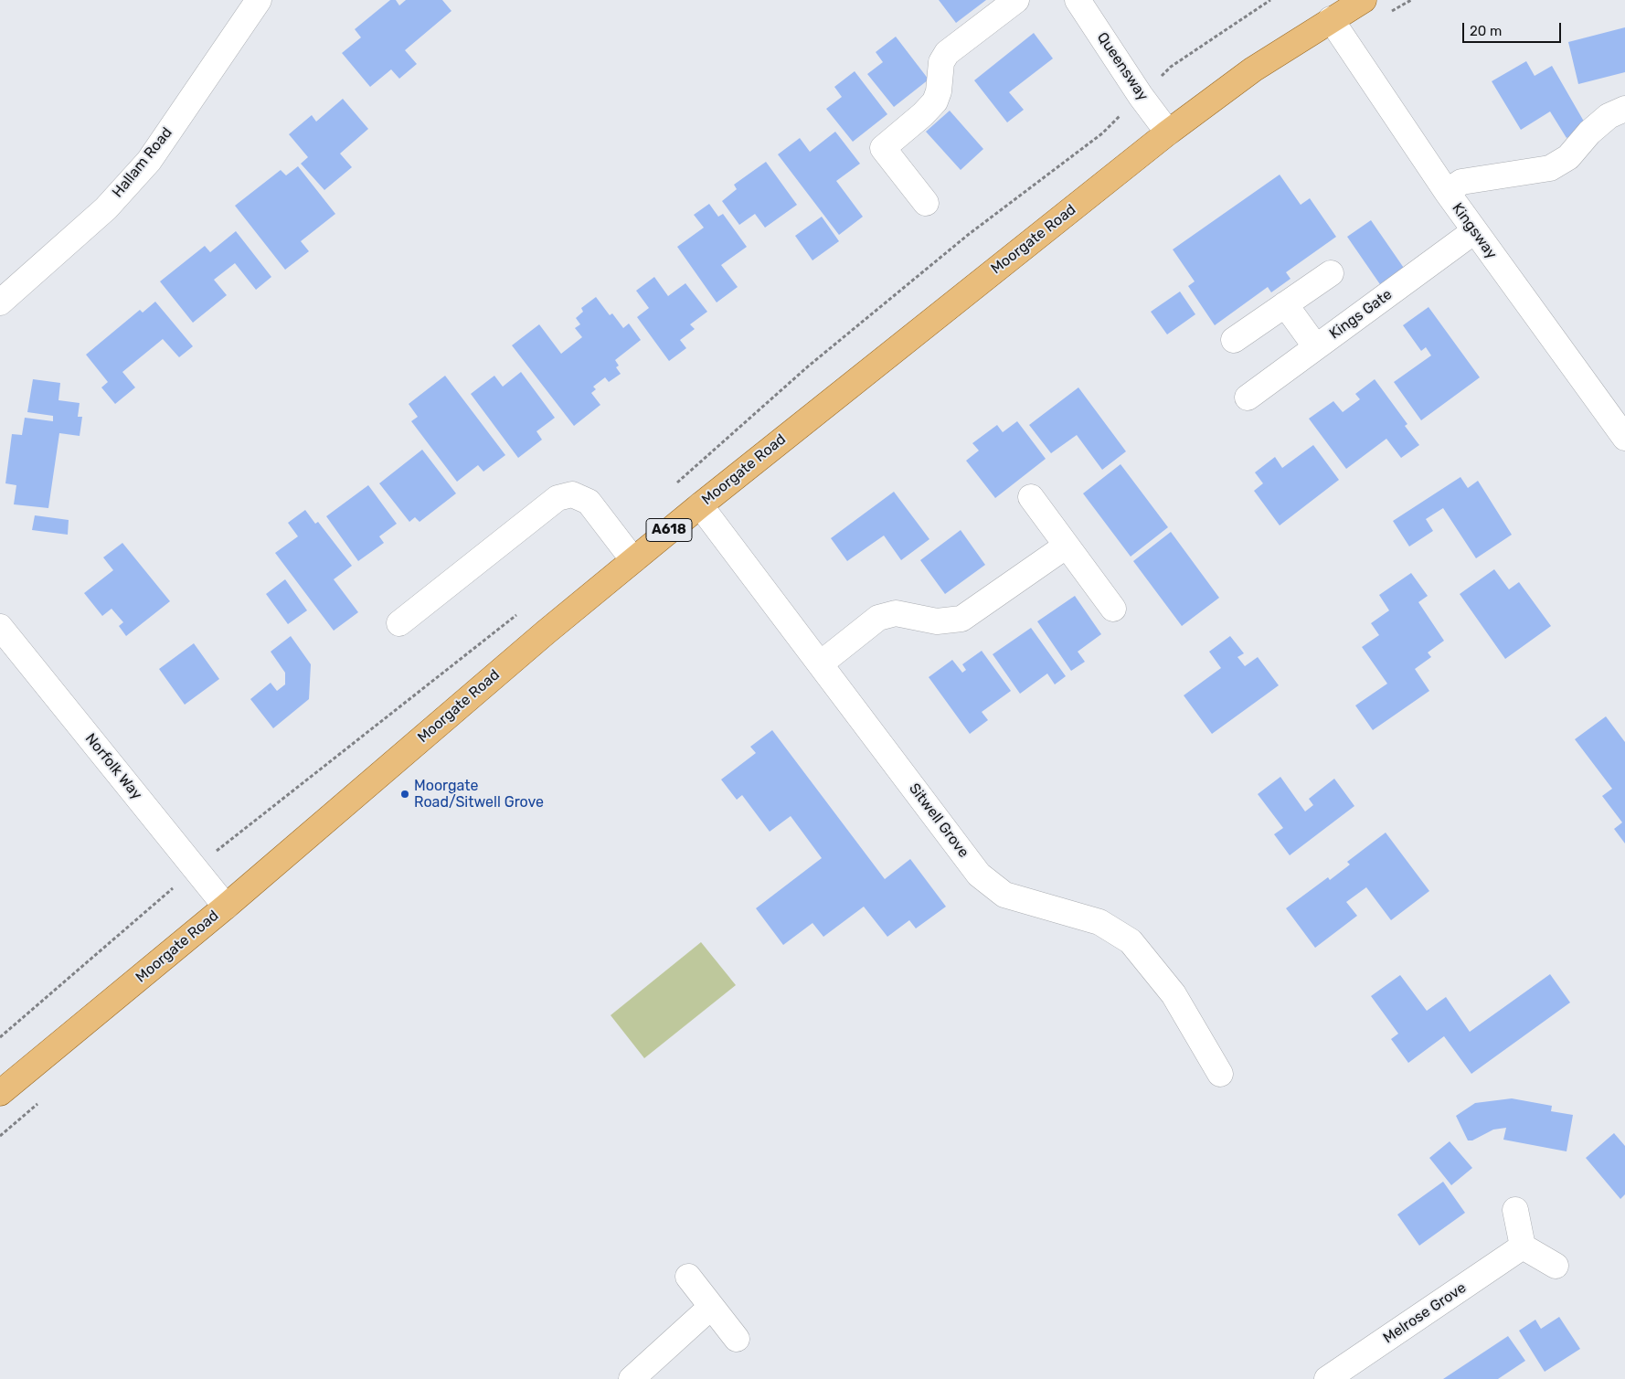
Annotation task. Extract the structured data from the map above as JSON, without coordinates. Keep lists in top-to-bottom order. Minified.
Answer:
{"streets":{"main road":["Moorgate Road","A618"],"street":["Queensway","Hallam Road","Kingsway","Kings Gate","Norfolk Way","Sitwell Grove","Melrose Grove"]},"crossings":[["Queensway","Moorgate Road"],["Kingsway","Moorgate Road"],["Kingsway","Kings Gate"],["Moorgate Road","Norfolk Way"],["Moorgate Road","Sitwell Grove"]],"places":["Moorgate Road/Sitwell Grove"],"scale_bar":"20 m"}
